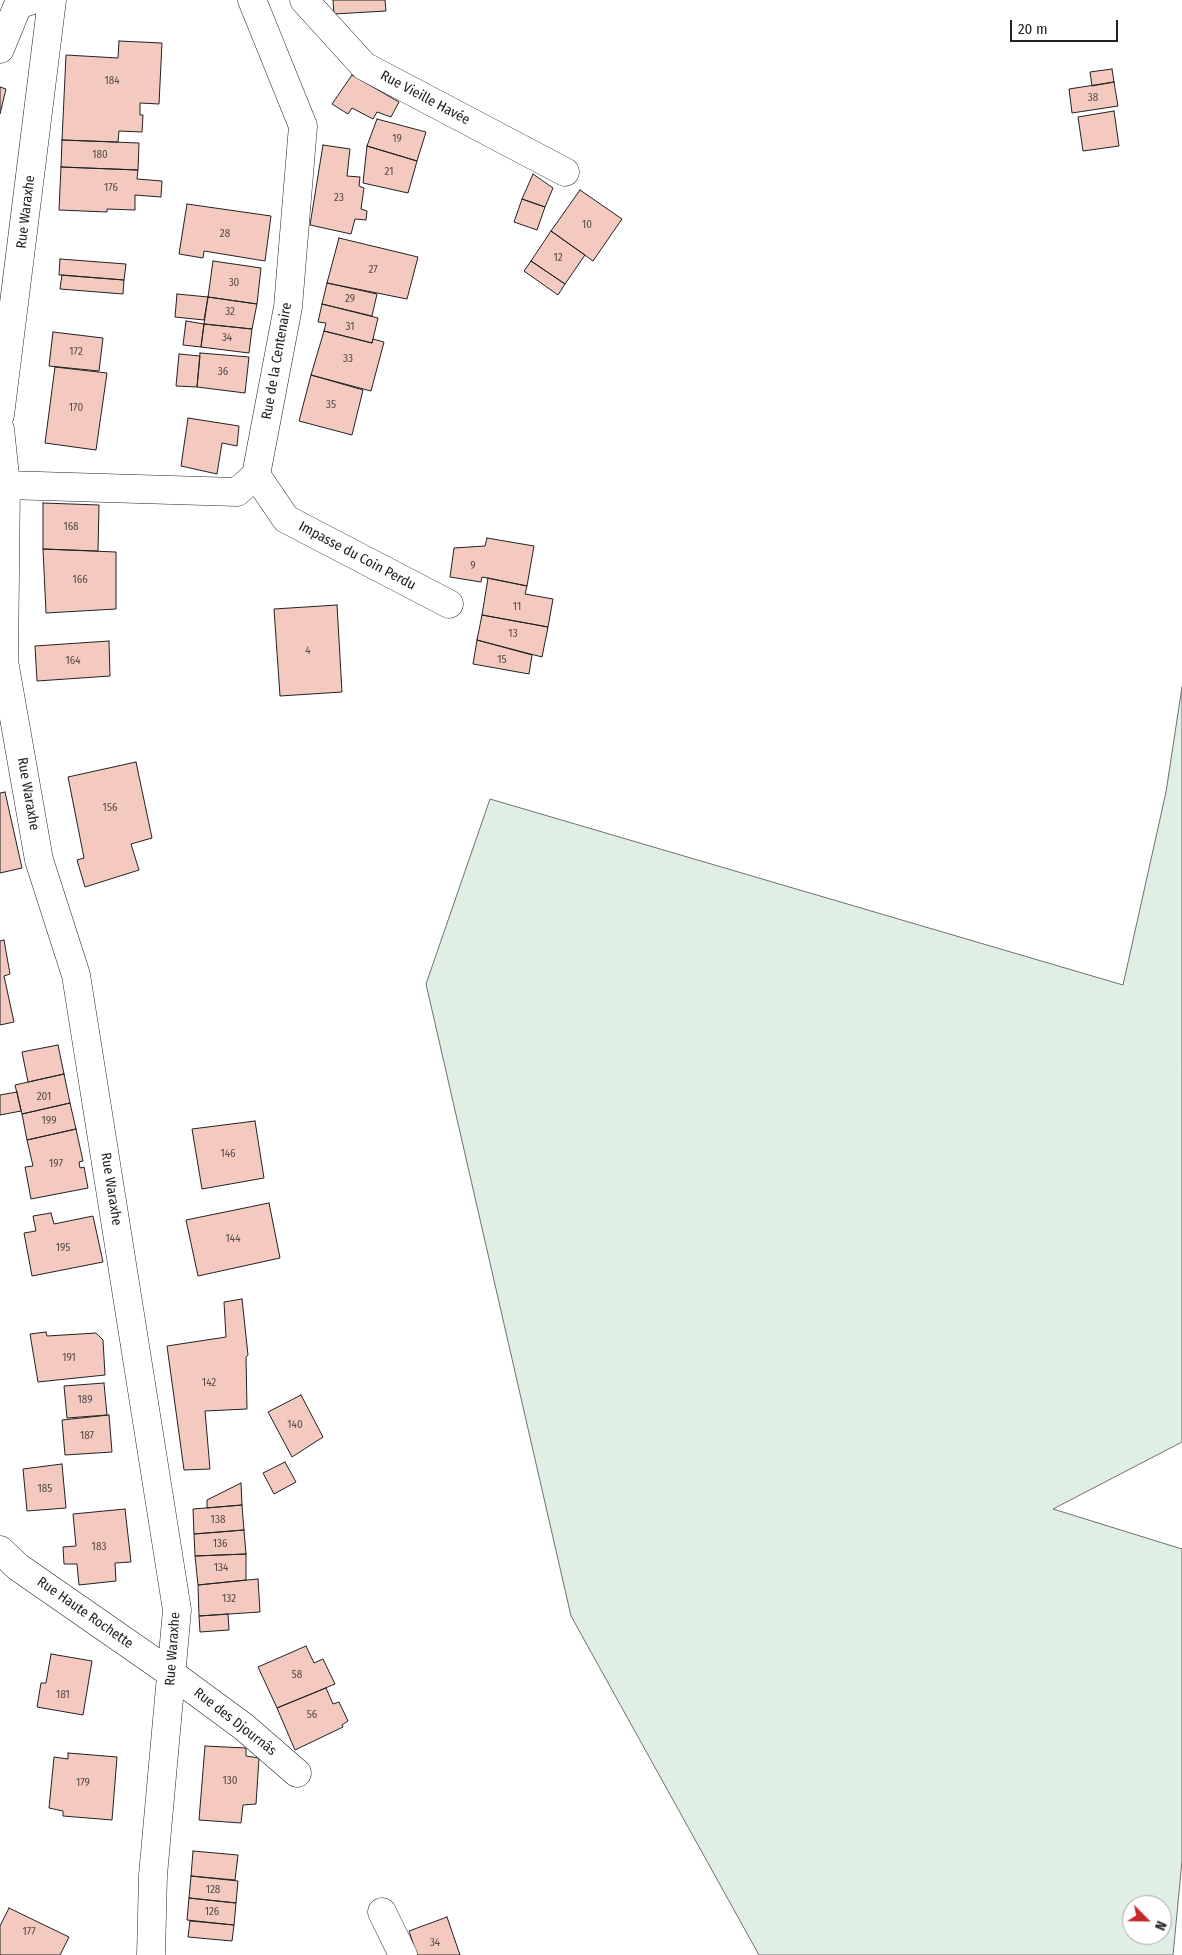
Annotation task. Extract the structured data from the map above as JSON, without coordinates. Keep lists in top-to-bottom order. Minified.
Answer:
{"streets":{"street":["Rue Vieille Havée","Rue Waraxhe","Rue de la Centenaire","Impasse du Coin Perdu","Rue Haute Rochette","Rue des Djournâs"]},"crossings":[["Rue Waraxhe","Rue Haute Rochette"],["Rue Waraxhe","Rue des Djournâs"],["Rue de la Centenaire","Impasse du Coin Perdu"],["Rue Haute Rochette","Rue des Djournâs"]],"house_numbers":["184","38","19","180","21","176","23","10","28","12","27","30","29","32","31","34","172","33","36","35","170","168","9","166","11","13","4","15","164","156","201","199","146","197","144","195","191","142","189","140","187","185","138","136","183","134","132","58","181","56","130","179","128","126","177","34"],"scale_bar":"20 m","north":"bottom right"}
